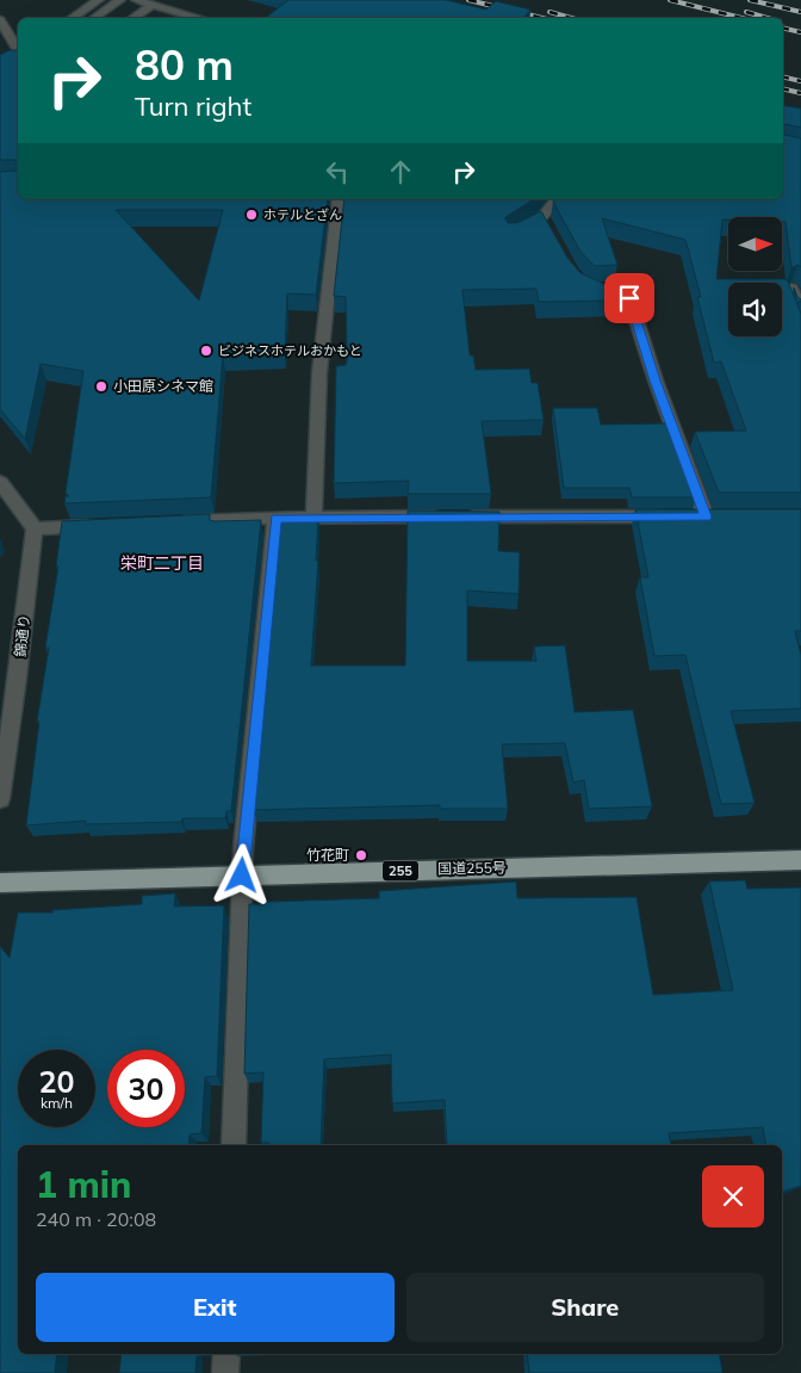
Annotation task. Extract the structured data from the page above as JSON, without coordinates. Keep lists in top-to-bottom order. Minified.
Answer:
{"streets":{"highway":["国道255号","255"],"street":["錦通り"]},"districts":["栄町二丁目"],"places":["ホテルとざん","ビジネスホテルおかもと","小田原シネマ館","竹花町"],"north":"right","page":{"turn":["80 m","Turn right"],"speed":"20 km/h","limit":"30","heading":["1 min","240 m · 20:08"],"buttons":["Exit","Share"]}}
